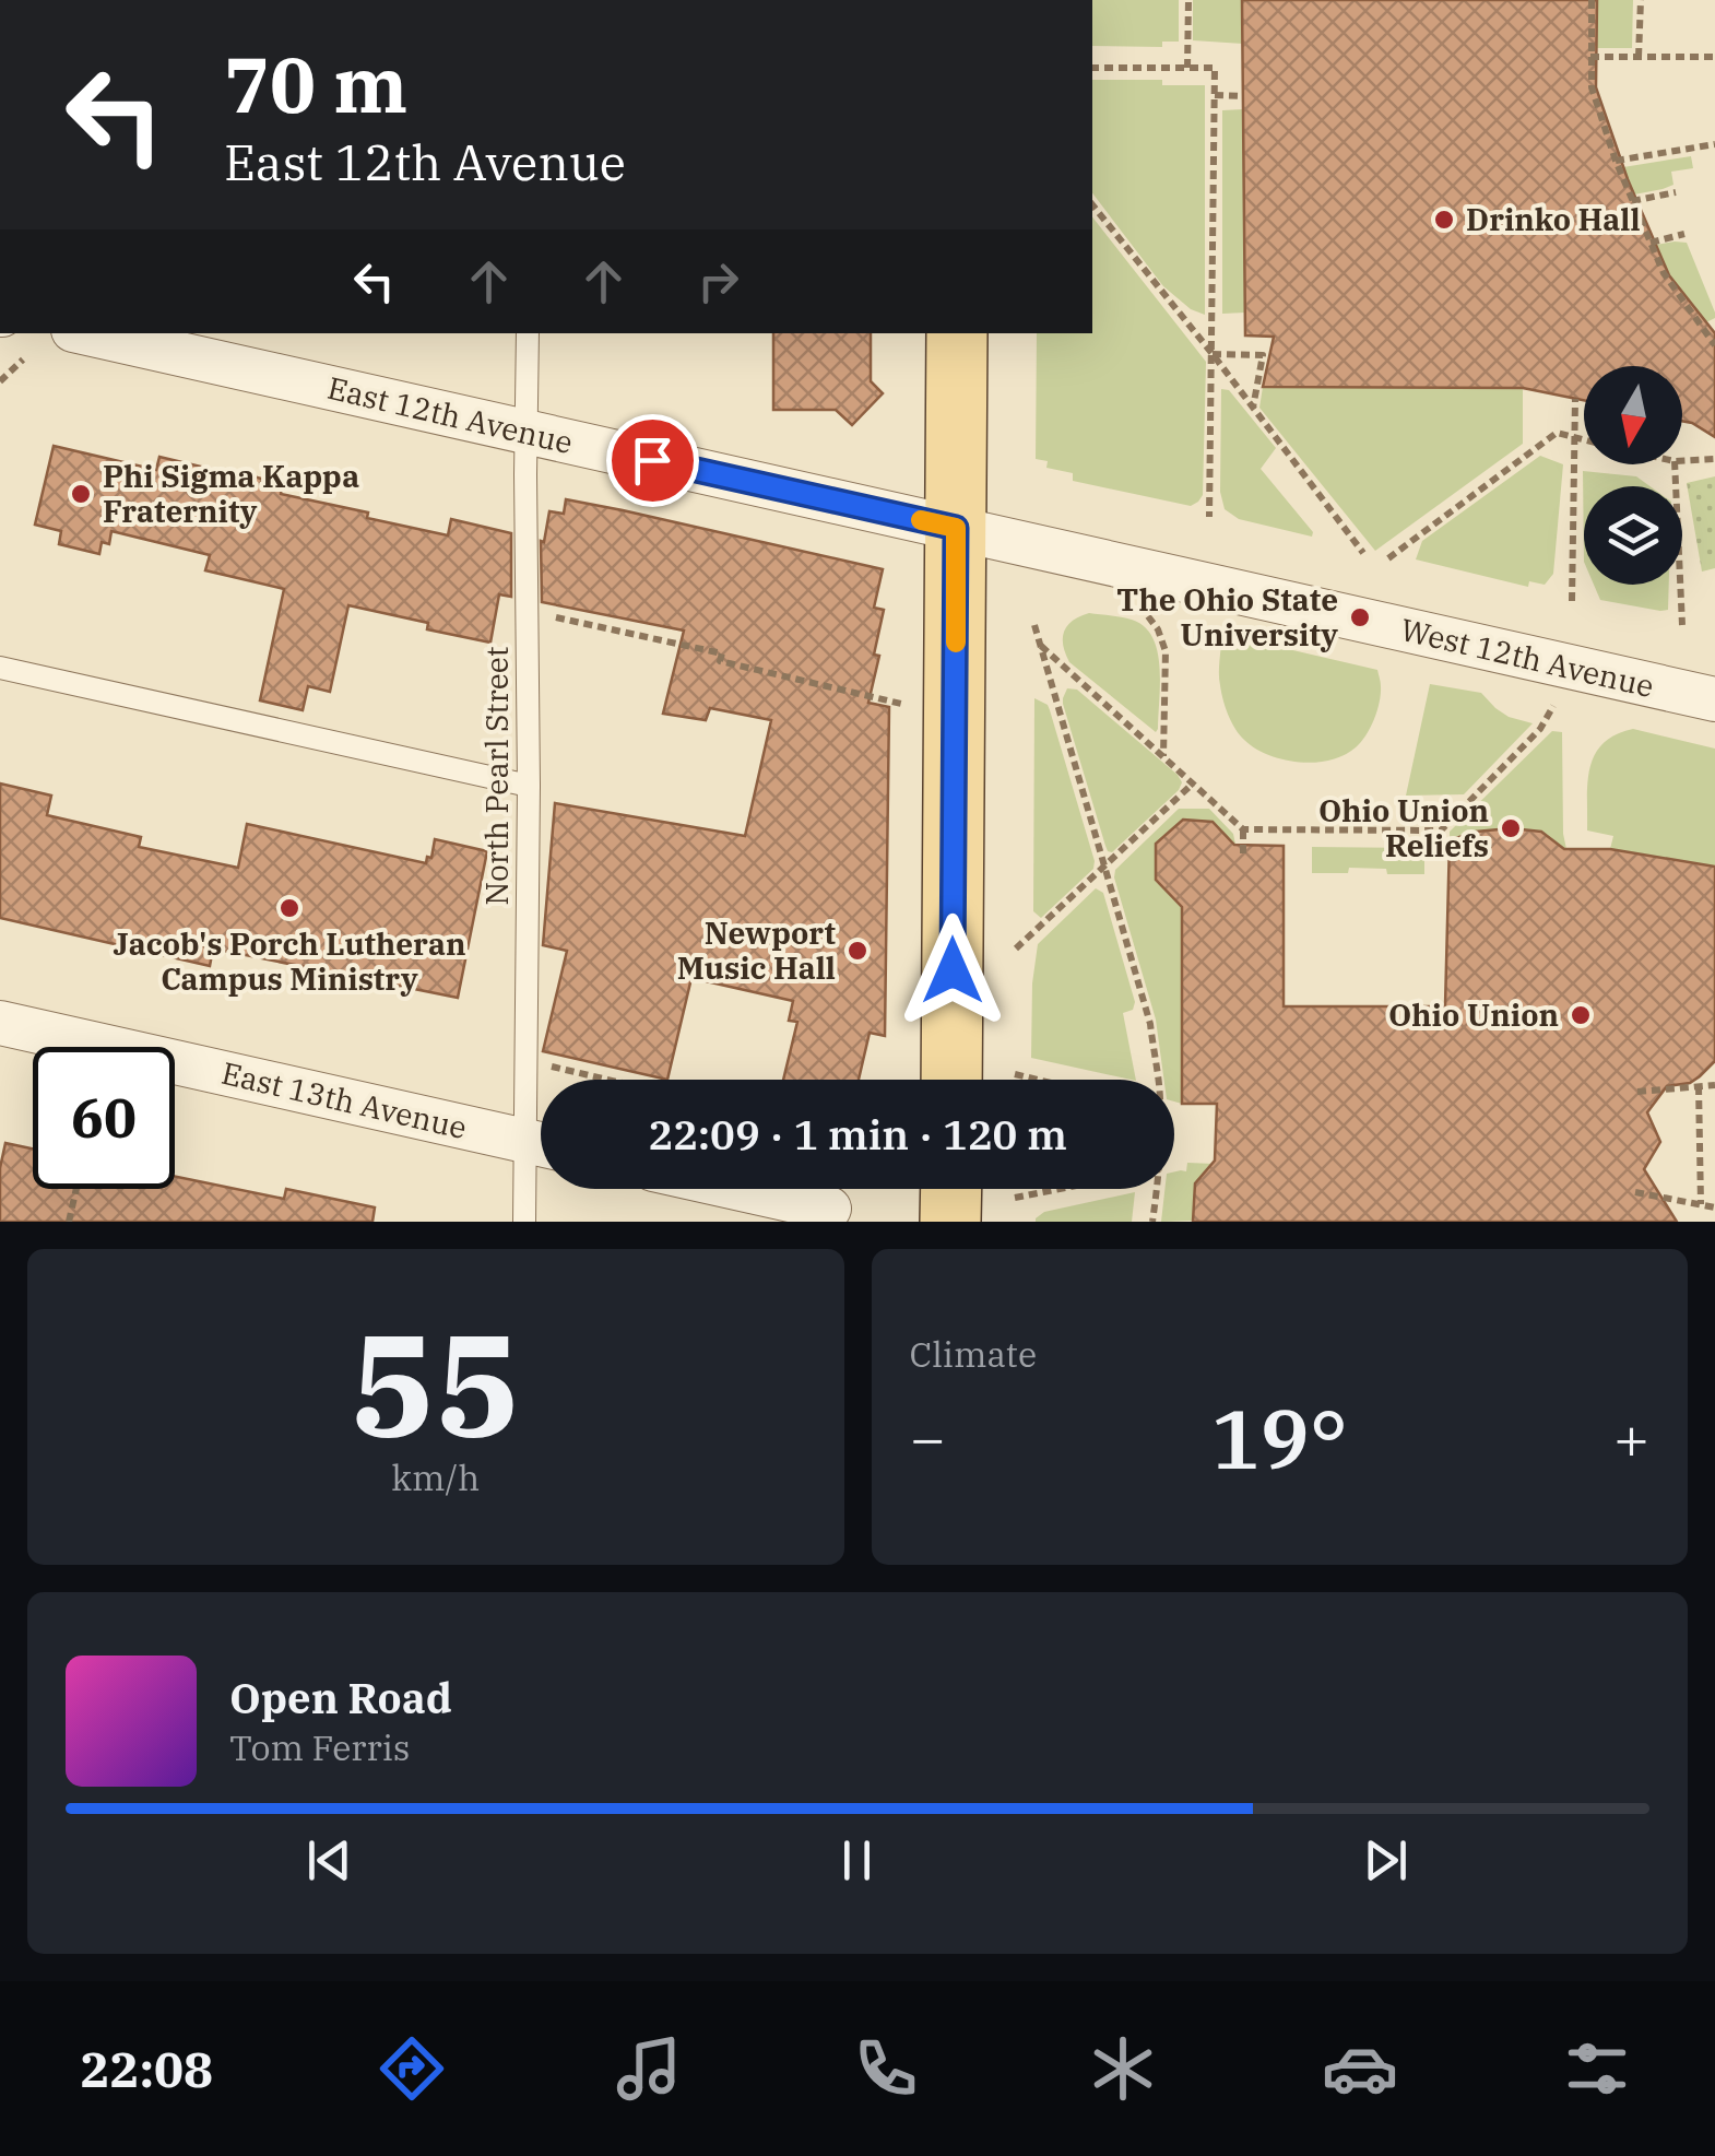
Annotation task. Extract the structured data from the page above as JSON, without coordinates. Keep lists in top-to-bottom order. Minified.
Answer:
{"streets":{"street":["East 12th Avenue","West 12th Avenue","East 13th Avenue"],"lane":["North Pearl Street"]},"crossings":[["East 12th Avenue","West 12th Avenue"],["East 12th Avenue","North Pearl Street"]],"places":["Drinko Hall","Phi Sigma Kappa Fraternity","The Ohio State University","Ohio Union Reliefs","Jacob's Porch Lutheran Campus Ministry","Newport Music Hall","Ohio Union"],"north":"bottom","page":{"turn":["70 m","East 12th Avenue"],"limit":"60","trip":"22:09 · 1 min · 120 m","tile":[["55","km/h"],"Climate"],"heat":["−","19°","+"],"song":["Open Road","Tom Ferris"],"tabs":"22:08"}}
